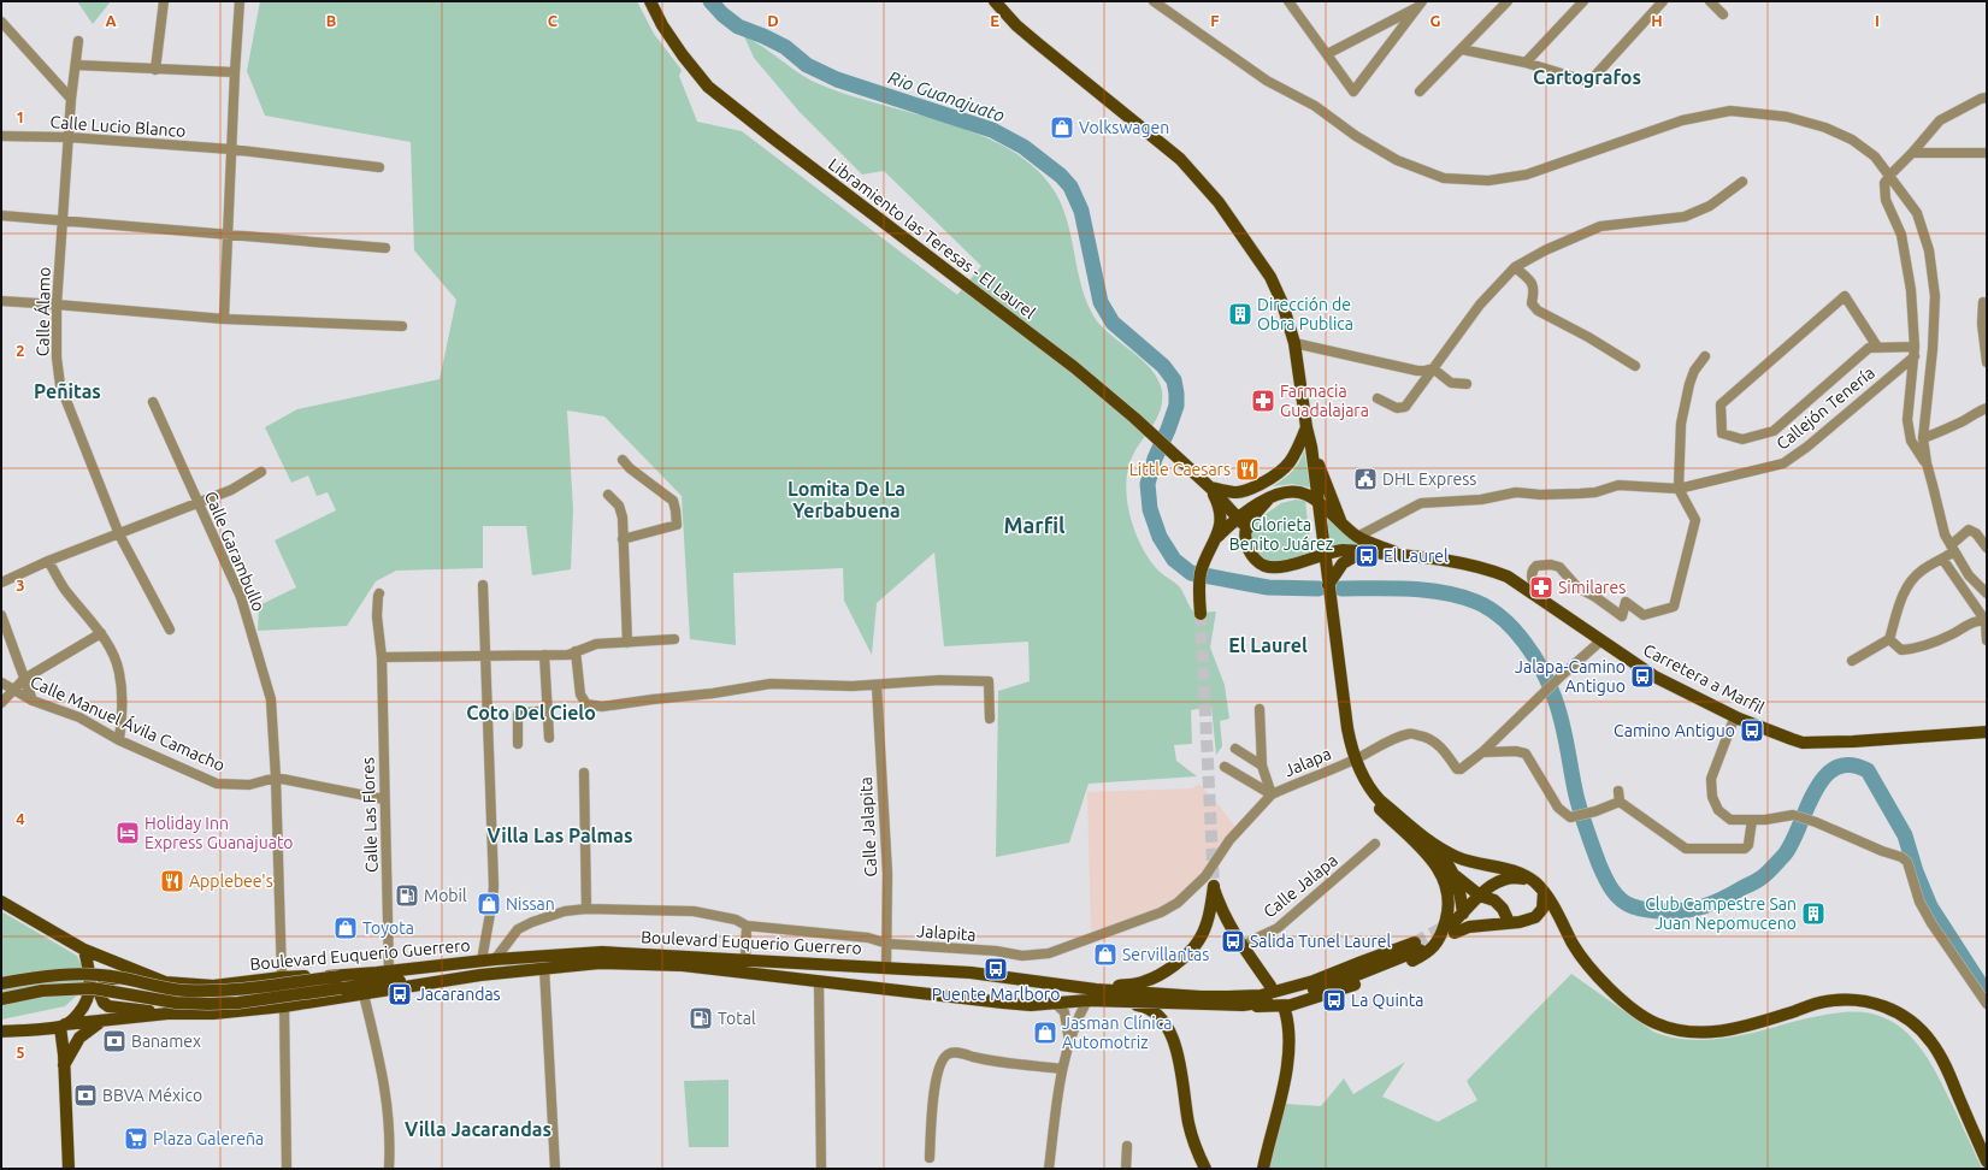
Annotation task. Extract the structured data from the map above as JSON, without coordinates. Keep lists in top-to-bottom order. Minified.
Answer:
{"streets":{"main road":["Libramiento las Teresas - El Laurel","Carretera a Marfil","Boulevard Euquerio Guerrero"],"street":["Calle Lucio Blanco","Calle Álamo","Callejón Tenería","Calle Garambullo","Calle Manuel Ávila Camacho","Jalapa","Calle Las Flores","Calle Jalapita","Calle Jalapa","Jalapita"]},"crossings":[["Calle Lucio Blanco","Calle Álamo"],["Libramiento las Teresas - El Laurel","Carretera a Marfil"],["Callejón Tenería","Carretera a Marfil"],["Calle Garambullo","Calle Manuel Ávila Camacho"],["Calle Garambullo","Boulevard Euquerio Guerrero"],["Calle Manuel Ávila Camacho","Calle Las Flores"],["Jalapa","Jalapita"],["Calle Las Flores","Boulevard Euquerio Guerrero"],["Calle Jalapita","Jalapita"],["Calle Jalapita","Boulevard Euquerio Guerrero"],["Jalapita","Boulevard Euquerio Guerrero"]],"districts":["Cartografos","Peñitas","Lomita De La Yerbabuena","Marfil","El Laurel","Coto Del Cielo","Villa Las Palmas","Villa Jacarandas"],"water":["Rio Guanajuato"],"parks":["Glorieta Benito Juárez"],"places":{"shop":["Volkswagen","Nissan","Toyota","Servillantas","Jasman Clínica Automotriz"],"building":["Dirección de Obra Publica","Club Campestre San Juan Nepomuceno"],"pharmacy":["Farmacia Guadalajara","Similares"],"restaurant":["Little Caesars","Applebee's"],"public building":["DHL Express"],"bus stop":["El Laurel","Jalapa-Camino Antiguo","Camino Antiguo","Salida Tunel Laurel","Puente Marlboro","Jacarandas","La Quinta"],"hotel":["Holiday Inn Express Guanajuato"],"fuel station":["Mobil","Total"],"bank":["Banamex","BBVA México"],"supermarket":["Plaza Galereña"]},"grid":{"columns":["A","B","C","D","E","F","G","H","I"],"rows":["1","2","3","4","5"]}}
